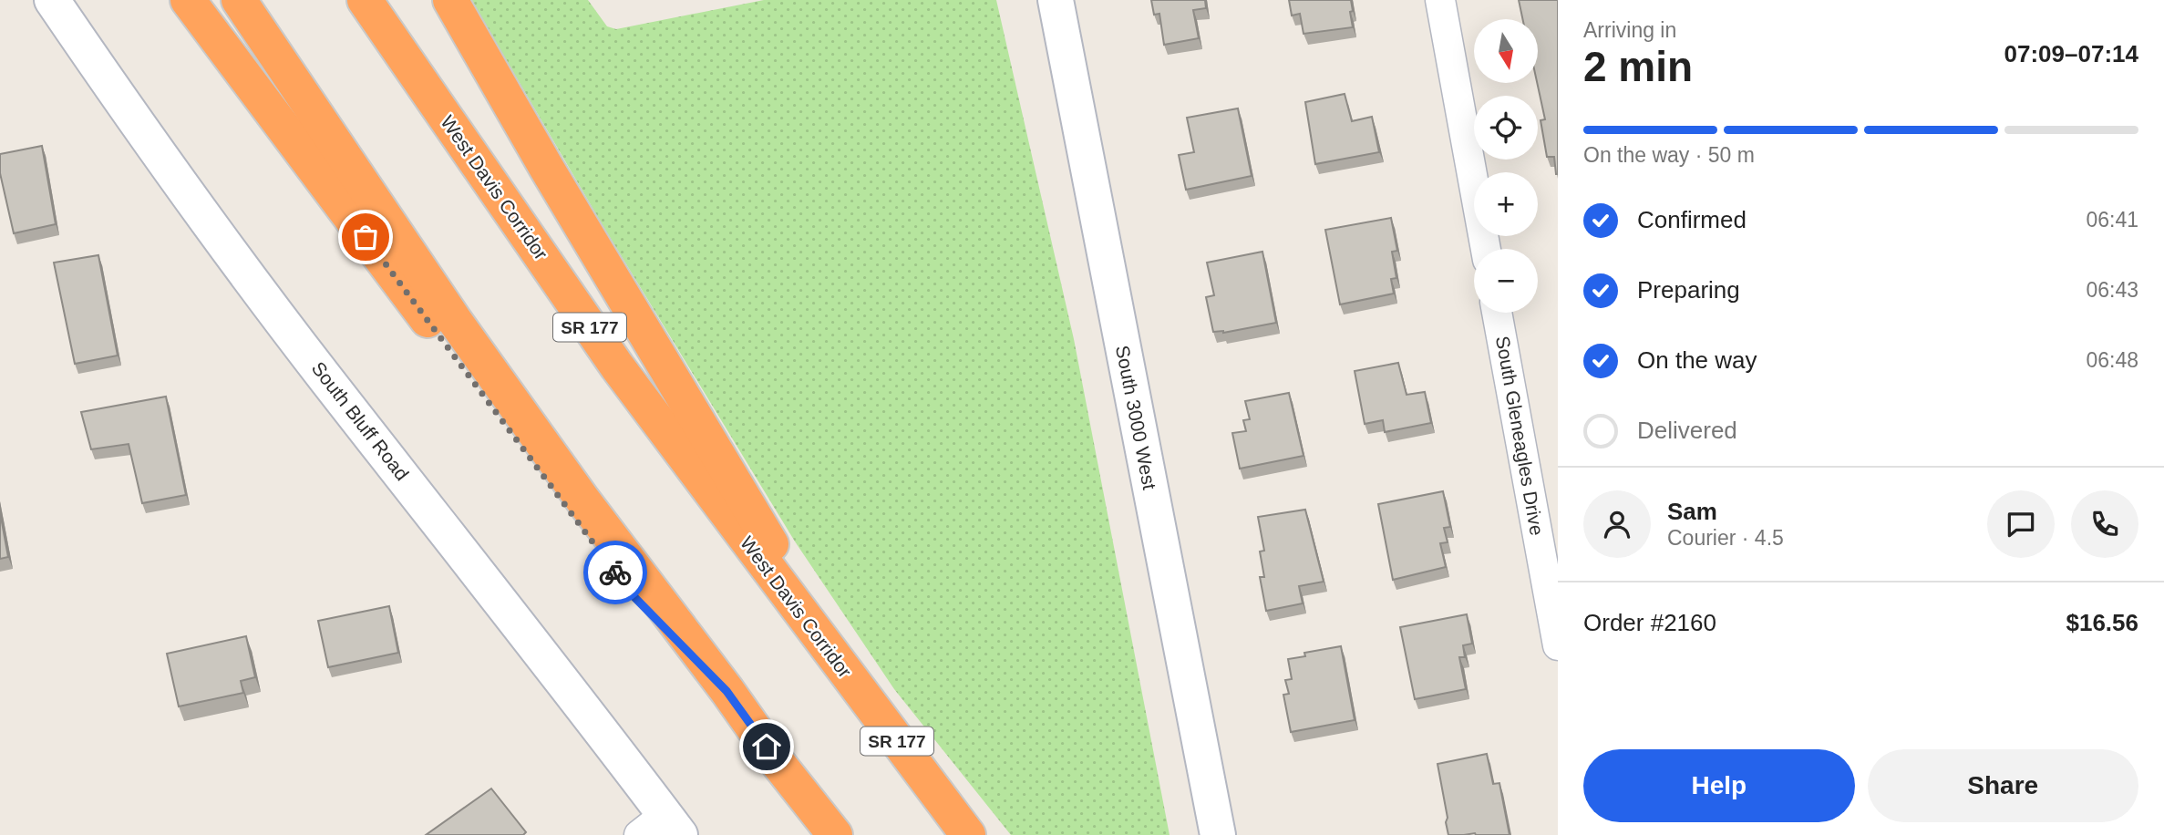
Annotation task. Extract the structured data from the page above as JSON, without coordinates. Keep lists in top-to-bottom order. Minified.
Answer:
{"streets":{"highway":["West Davis Corridor","SR 177"],"street":["South 3000 West","South Bluff Road","South Gleneagles Drive"]},"north":"bottom","page":{"heading":["2 min","Arriving in","07:09–07:14"],"panel":["Sam","Courier · 4.5","Order #2160","$16.56"],"map_buttons":["+","−"],"bar":"On the way · 50 m","list":[["Confirmed","06:41"],["Preparing","06:43"],["On the way","06:48"],"Delivered"],"buttons":["Help","Share"]}}
